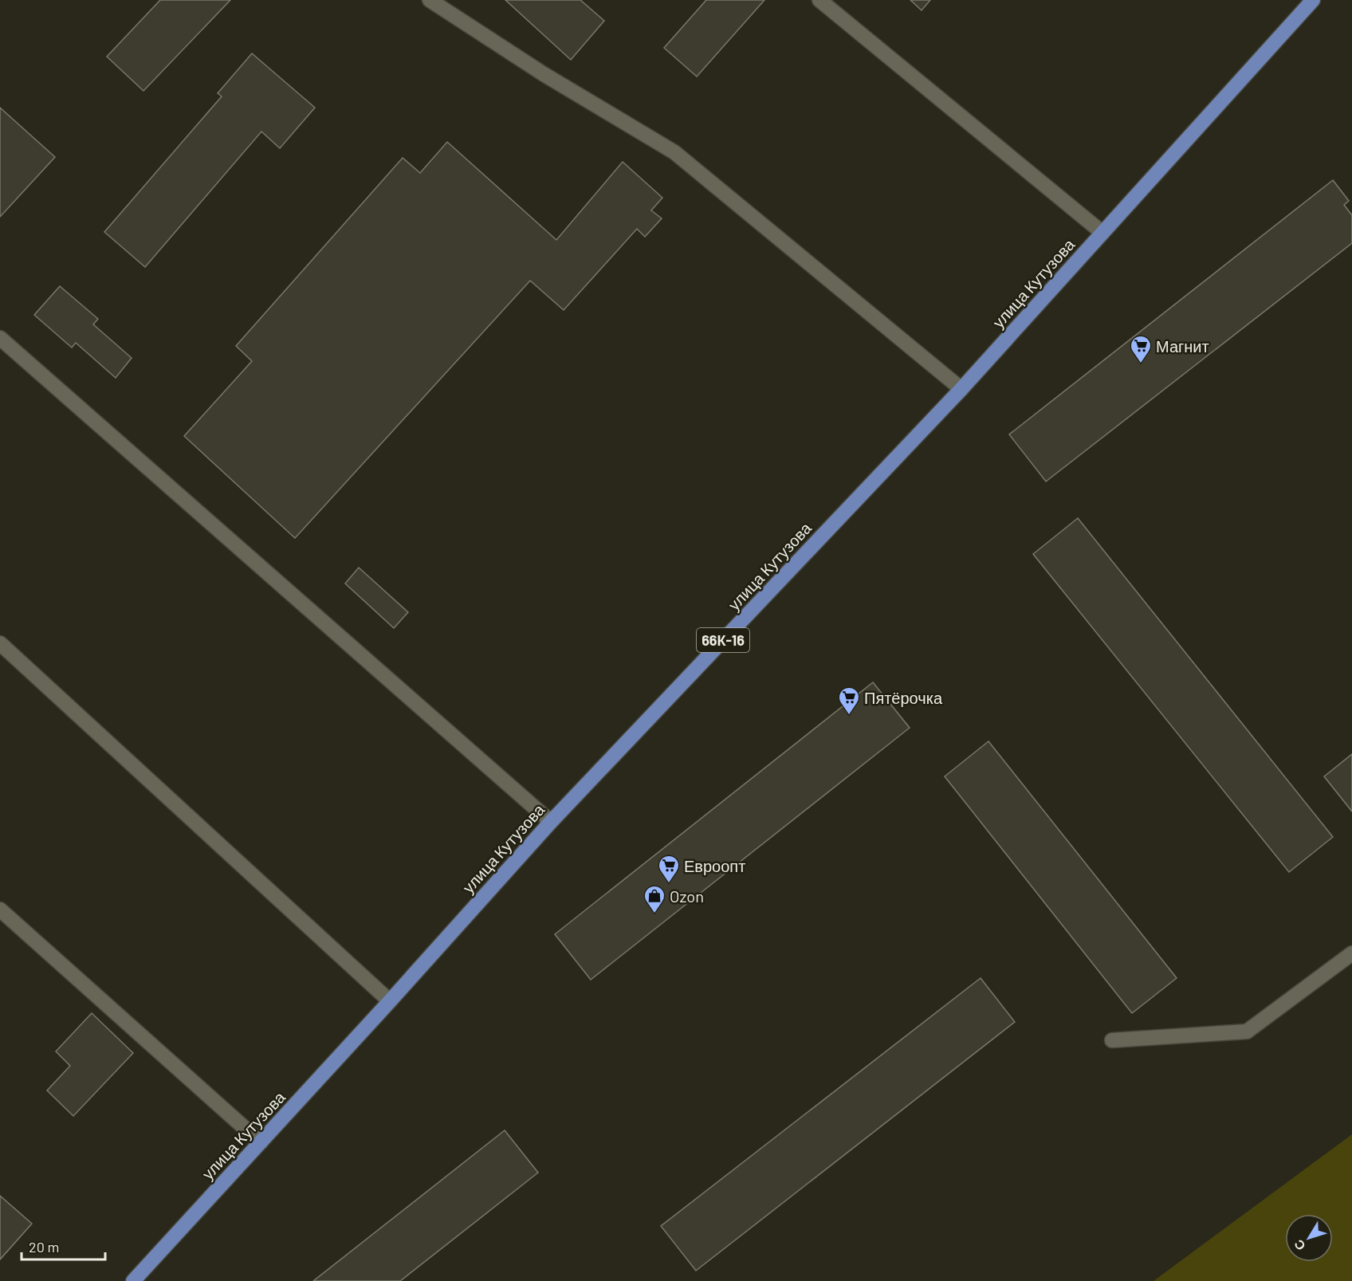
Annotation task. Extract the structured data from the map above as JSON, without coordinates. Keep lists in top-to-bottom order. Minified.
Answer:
{"streets":{"main road":["улица Кутузова","66К-16"]},"places":{"supermarket":["Магнит","Пятёрочка","Евроопт"],"shop":["Ozon"]},"scale_bar":"20 m","north":"bottom left"}
